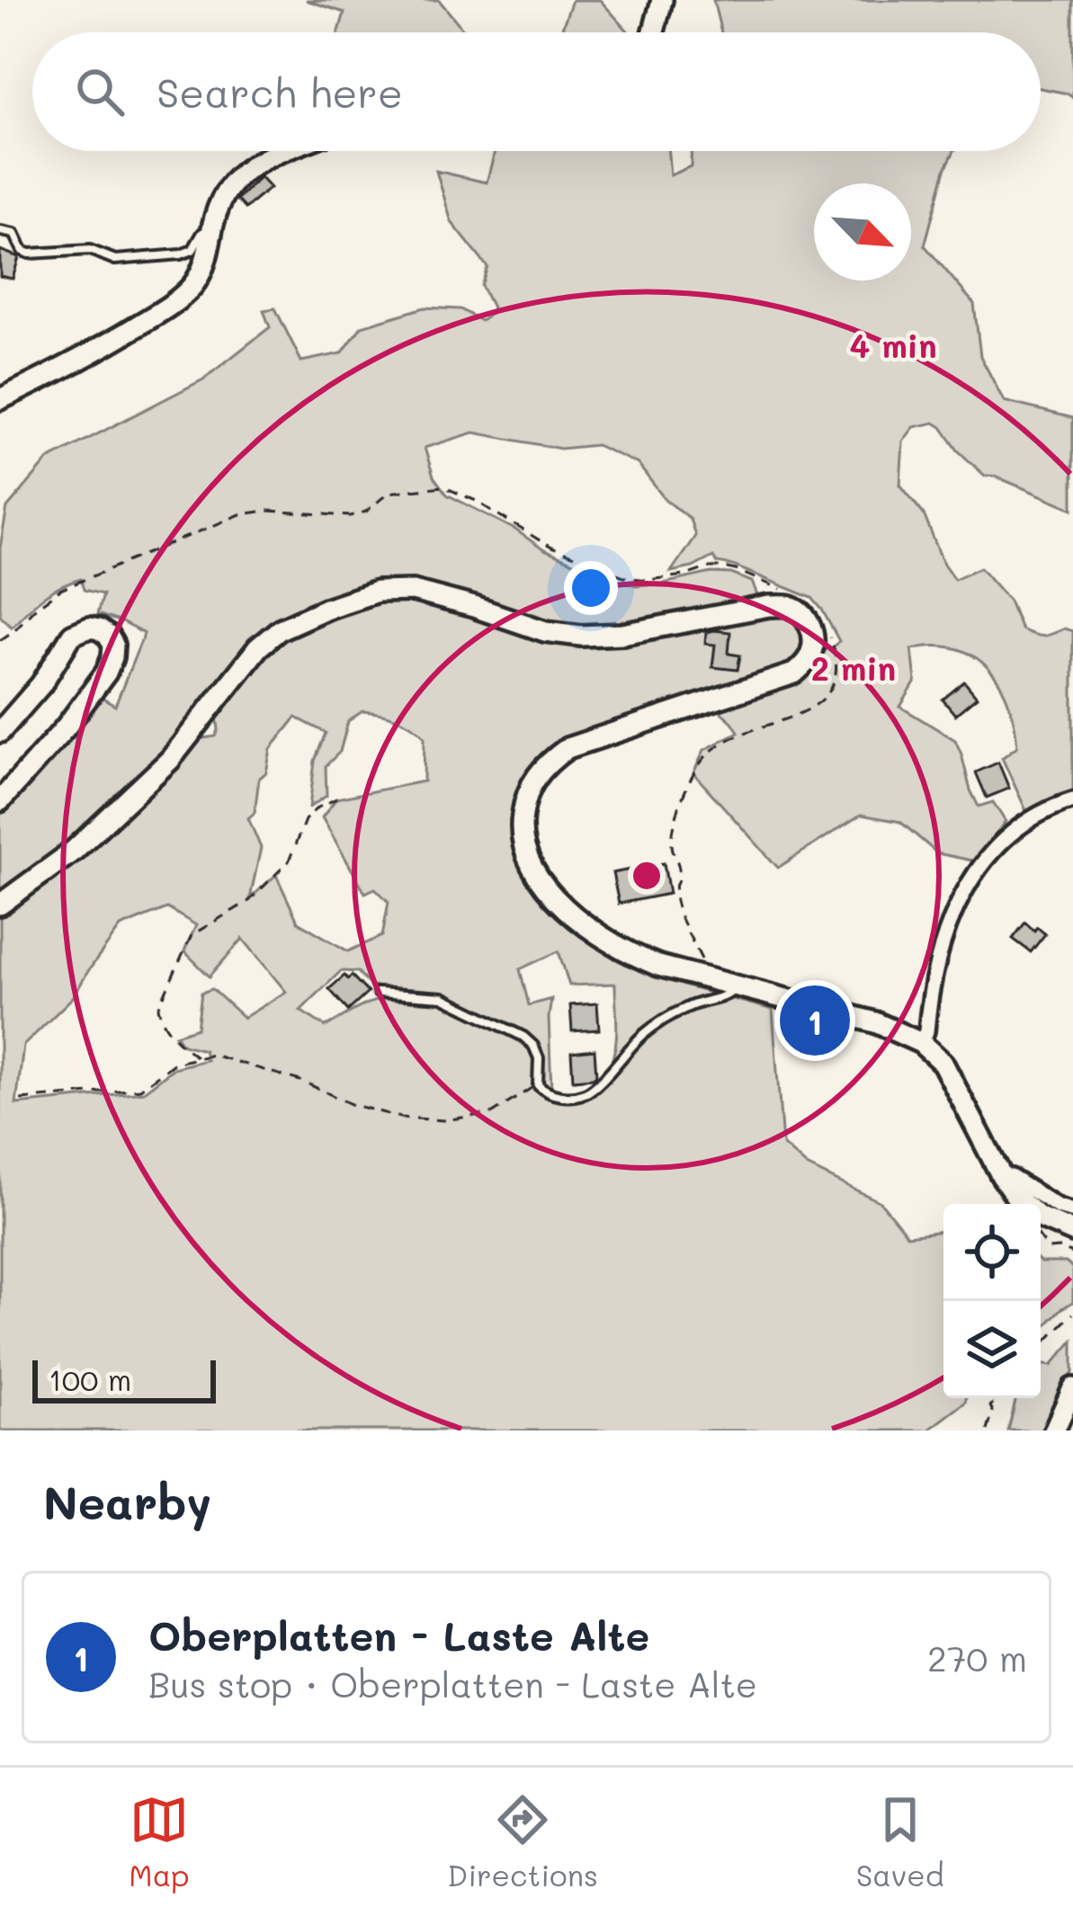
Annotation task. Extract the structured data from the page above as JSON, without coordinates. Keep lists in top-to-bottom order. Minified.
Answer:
{"scale_bar":"100 m","north":"bottom right","page":{"search":"Search here","pins":"1","scale":"100 m","heading":"Nearby","list":[{"mark":"1","name":"Oberplatten - Laste Alte","note":"Bus stop · Oberplatten - Laste Alte","value":"270 m"}],"nav":["Map","Directions","Saved"]},"rings":["4 min","2 min"]}
